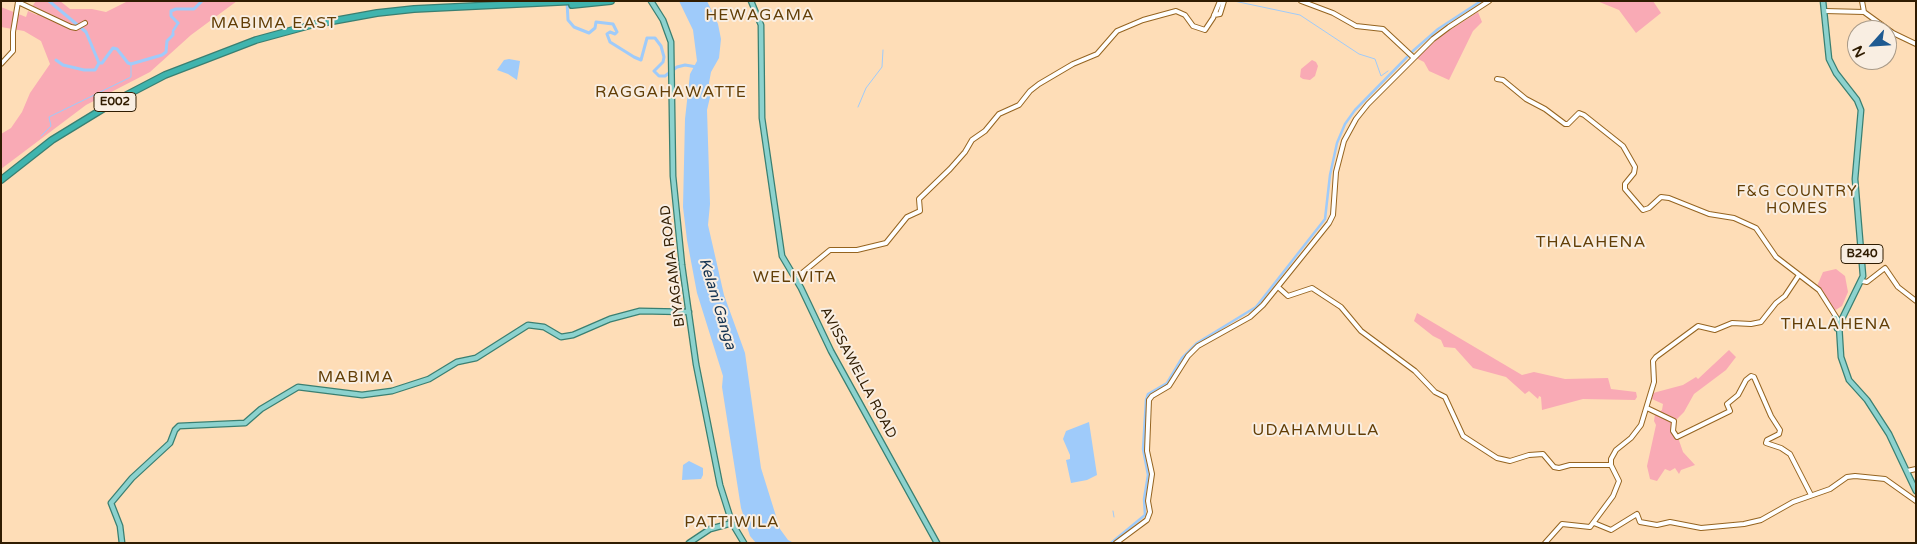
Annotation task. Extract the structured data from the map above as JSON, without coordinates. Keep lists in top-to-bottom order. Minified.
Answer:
{"streets":{"highway":["E002"],"main road":["B240","BIYAGAMA ROAD","AVISSAWELLA ROAD"]},"districts":["HEWAGAMA","MABIMA EAST","RAGGAHAWATTE","F&G COUNTRY HOMES","THALAHENA","WELIVITA","THALAHENA","MABIMA","UDAHAMULLA","PATTIWILA"],"water":["Kelani Ganga"],"north":"bottom left"}
